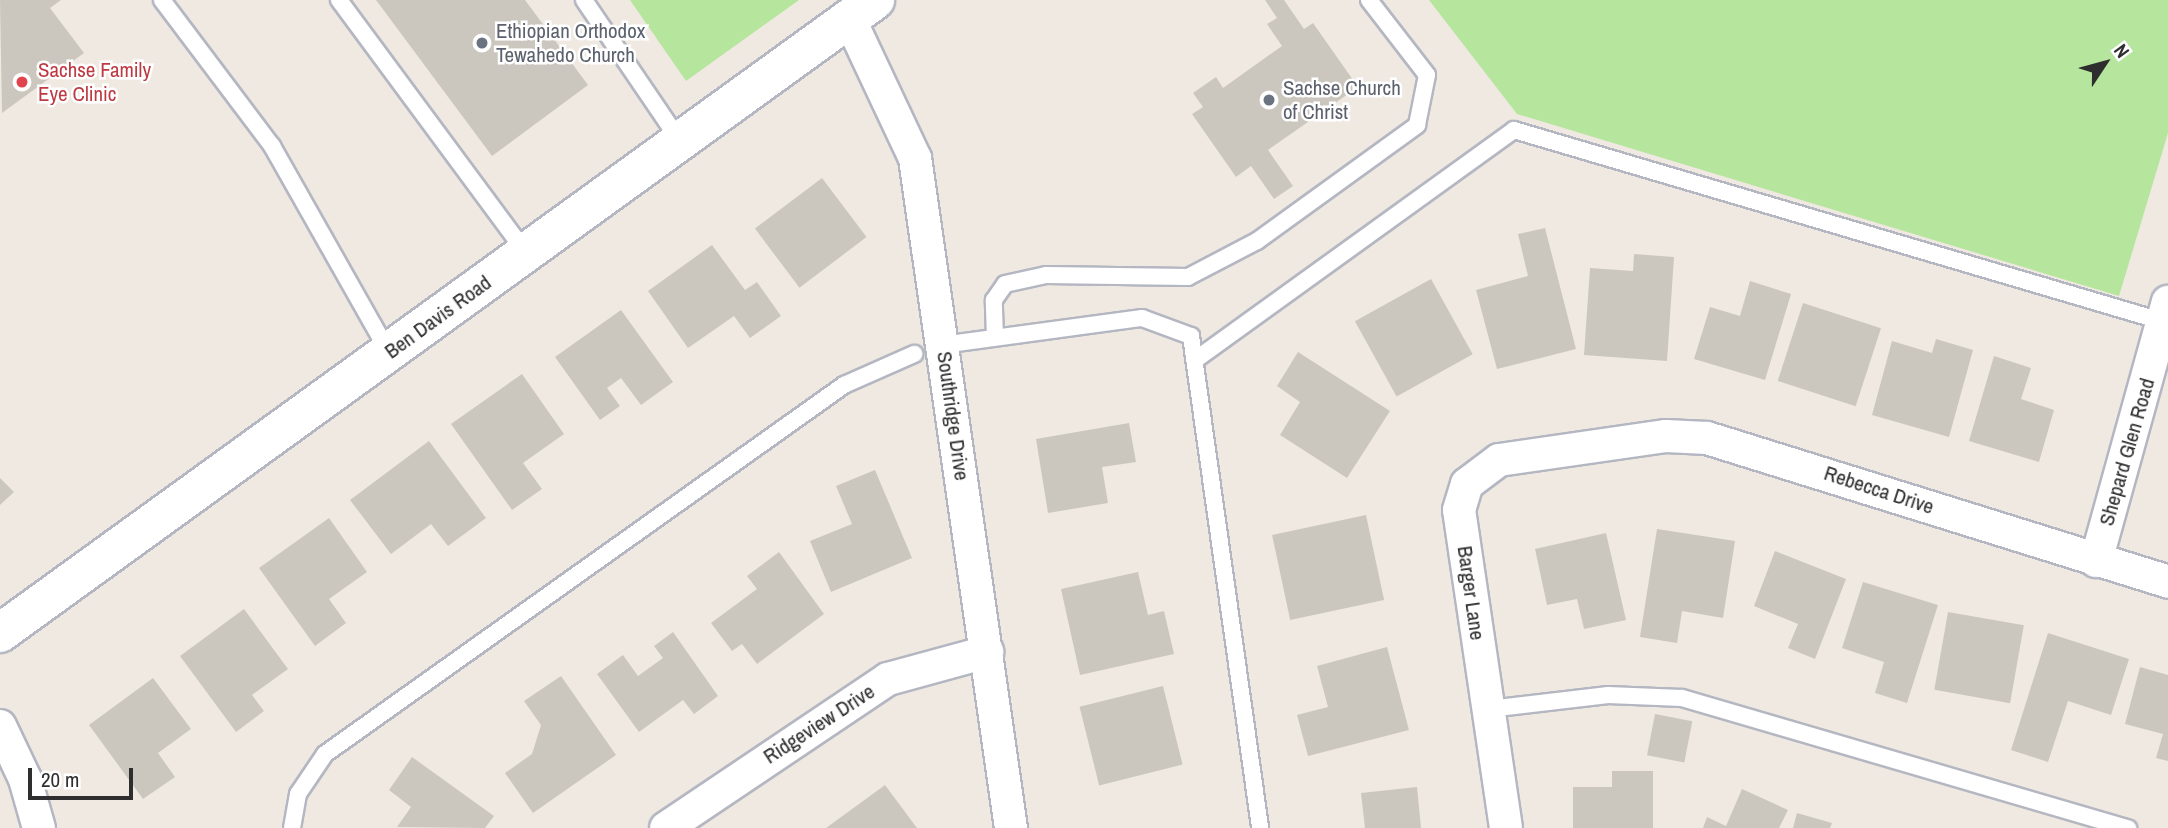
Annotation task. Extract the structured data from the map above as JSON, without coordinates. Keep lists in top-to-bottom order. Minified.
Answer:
{"streets":{"street":["Ben Davis Road","Southridge Drive","Shepard Glen Road","Rebecca Drive","Barger Lane","Ridgeview Drive"]},"crossings":[["Ben Davis Road","Southridge Drive"],["Southridge Drive","Ridgeview Drive"],["Shepard Glen Road","Rebecca Drive"],["Rebecca Drive","Barger Lane"]],"places":["Ethiopian Orthodox Tewahedo Church","Sachse Family Eye Clinic","Sachse Church of Christ"],"scale_bar":"20 m","north":"top right"}
